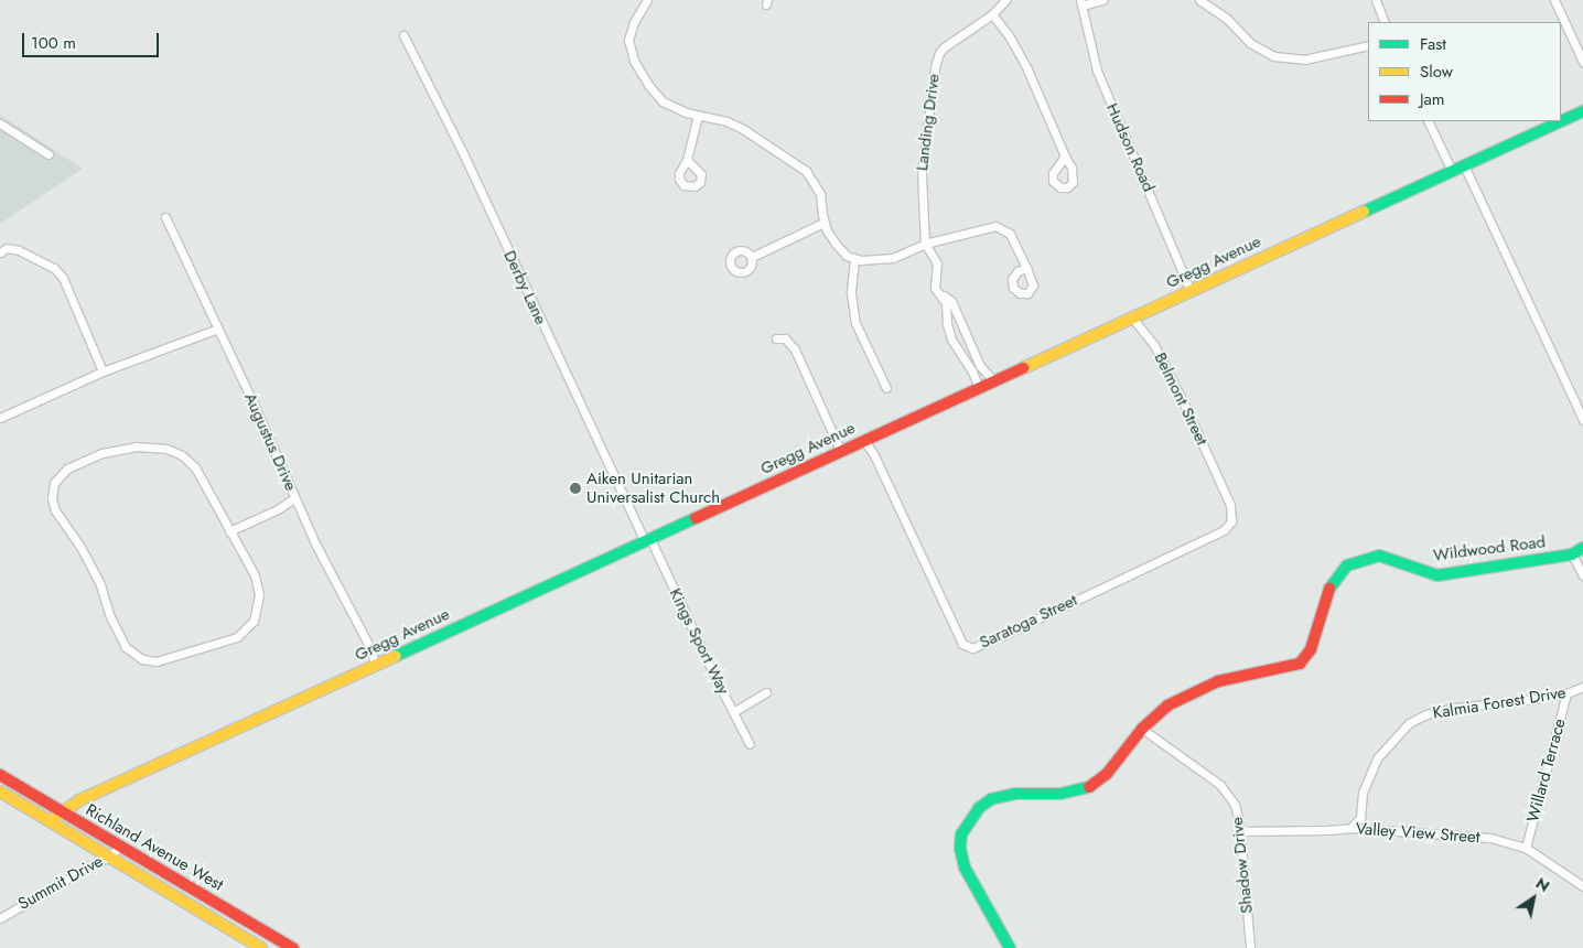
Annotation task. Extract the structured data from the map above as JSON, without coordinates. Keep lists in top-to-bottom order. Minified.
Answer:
{"streets":{"street":["Landing Drive","Hudson Road","Gregg Avenue","Derby Lane","Belmont Street","Augustus Drive","Wildwood Road","Saratoga Street","Kings Sport Way","Kalmia Forest Drive","Willard Terrace","Valley View Street","Richland Avenue West","Shadow Drive","Summit Drive"]},"crossings":[["Landing Drive","Gregg Avenue"],["Hudson Road","Gregg Avenue"],["Gregg Avenue","Derby Lane"],["Gregg Avenue","Belmont Street"],["Gregg Avenue","Augustus Drive"],["Gregg Avenue","Saratoga Street"],["Gregg Avenue","Kings Sport Way"],["Gregg Avenue","Richland Avenue West"],["Derby Lane","Kings Sport Way"],["Belmont Street","Saratoga Street"],["Wildwood Road","Shadow Drive"],["Kalmia Forest Drive","Willard Terrace"],["Kalmia Forest Drive","Valley View Street"],["Willard Terrace","Valley View Street"],["Valley View Street","Shadow Drive"],["Richland Avenue West","Summit Drive"]],"places":["Aiken Unitarian Universalist Church"],"legend":["Fast","Slow","Jam"],"scale_bar":"100 m","north":"top right"}
